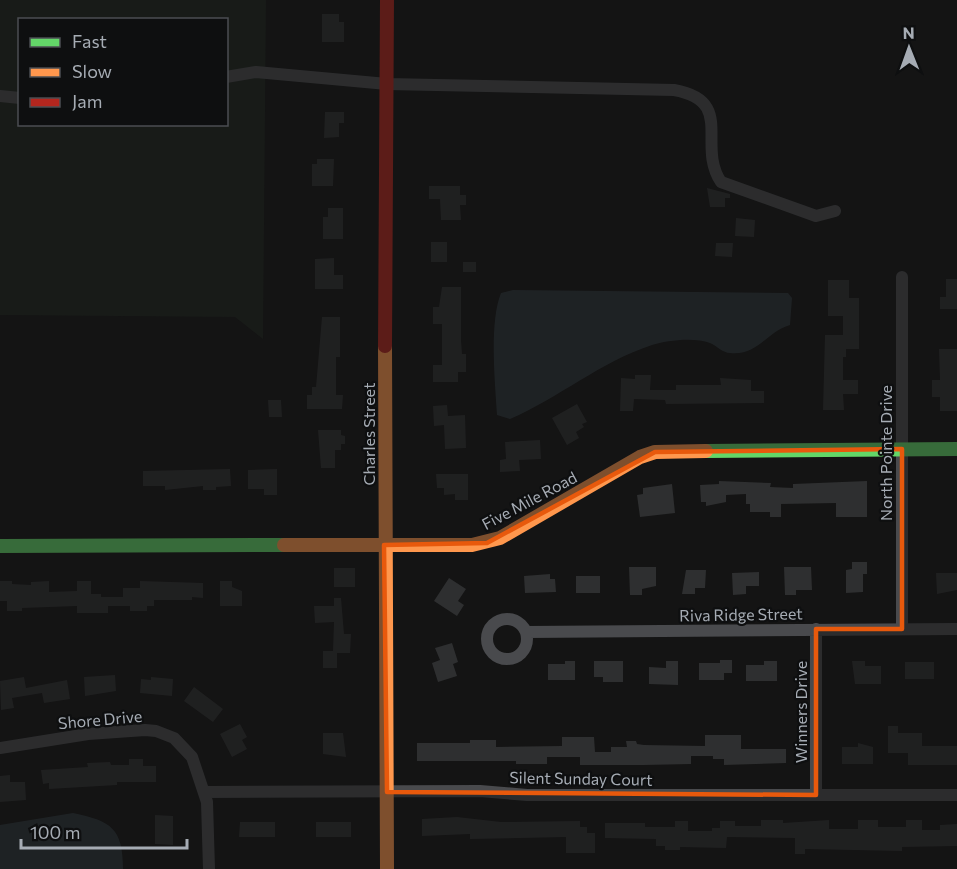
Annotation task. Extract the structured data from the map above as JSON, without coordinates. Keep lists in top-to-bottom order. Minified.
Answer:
{"streets":{"street":["Charles Street","North Pointe Drive","Five Mile Road","Riva Ridge Street","Winners Drive","Shore Drive","Silent Sunday Court"]},"crossings":[["Charles Street","Five Mile Road"],["Charles Street","Silent Sunday Court"],["North Pointe Drive","Five Mile Road"],["North Pointe Drive","Riva Ridge Street"],["Riva Ridge Street","Winners Drive"],["Winners Drive","Silent Sunday Court"],["Shore Drive","Silent Sunday Court"]],"legend":["Fast","Slow","Jam"],"scale_bar":"100 m","north":"top"}
